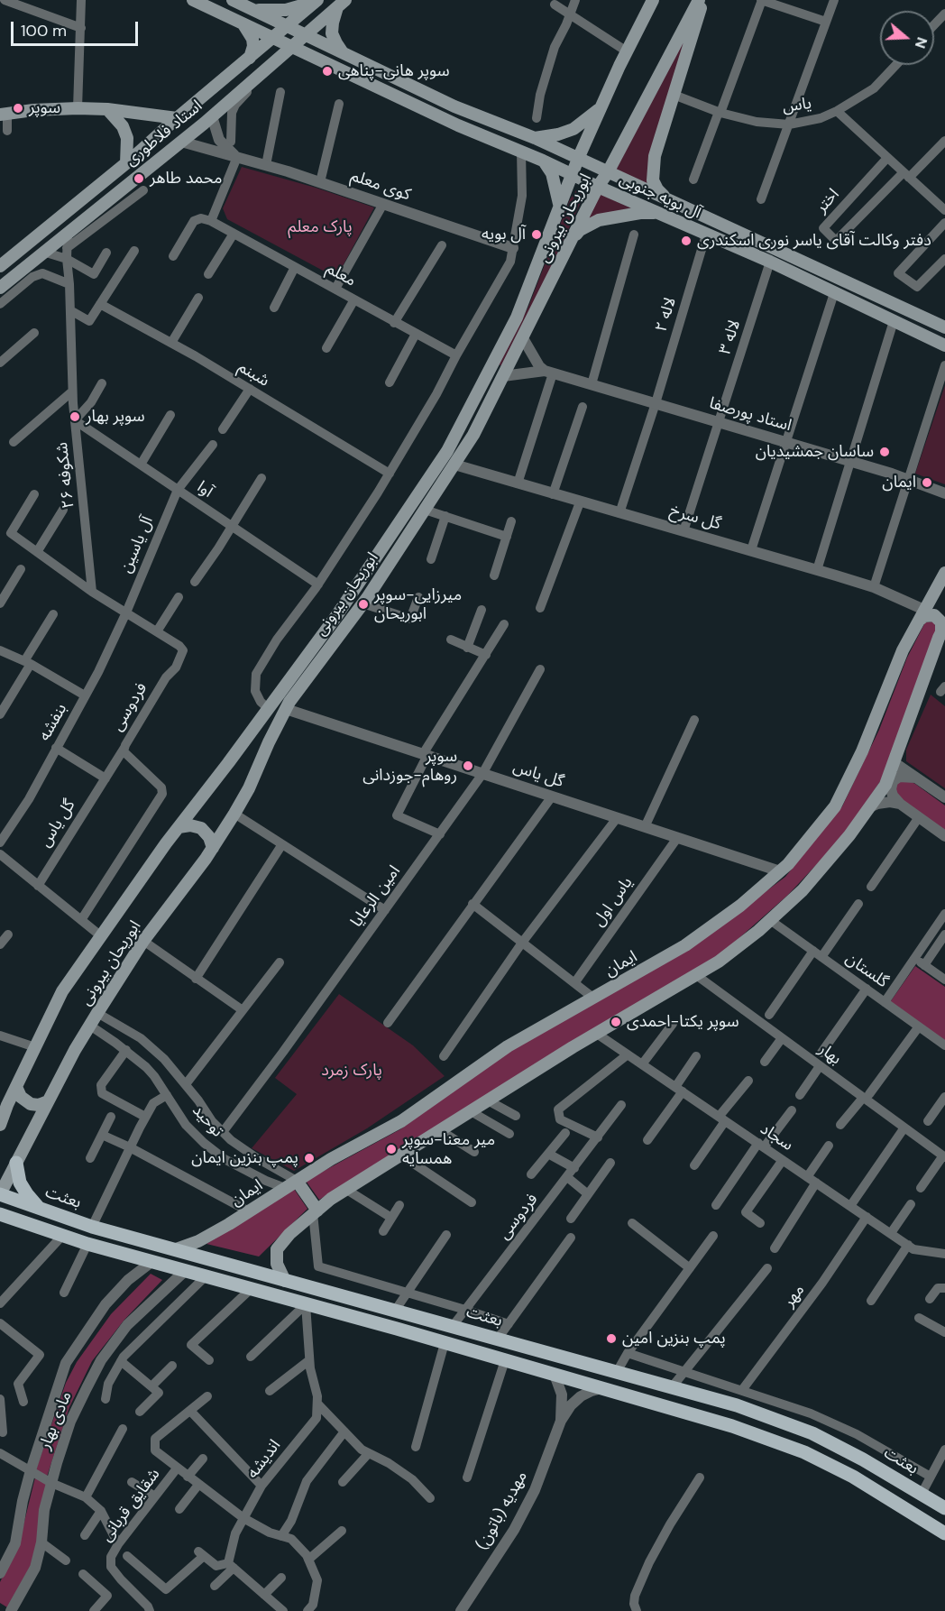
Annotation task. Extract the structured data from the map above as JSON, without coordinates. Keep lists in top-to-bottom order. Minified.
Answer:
{"streets":{"main road":["استاد فلاطوری","آل بویه جنوبی","ابوریحان بیرونی","ایمان","بعثت"],"street":["یاس","کوی معلم","اختر","معلم","لاله ۲","لاله ۳","شبنم","استاد پورصفا","شکوفه ۲۶","آوا","گل سرخ","آل یاسین","فردوسی","بنفشه","گل یاس","امین الرعایا","یاس اول","گلستان","بهار","توحید","سجاد","مهر","مادی بهار","اندیشه","شقایق قربانی","مهدیه (باتون)"]},"crossings":[["استاد فلاطوری","کوی معلم"],["استاد فلاطوری","آل بویه جنوبی"],["استاد فلاطوری","شکوفه ۲۶"],["آل بویه جنوبی","ابوریحان بیرونی"],["آل بویه جنوبی","لاله ۲"],["آل بویه جنوبی","لاله ۳"],["ابوریحان بیرونی","گل سرخ"],["ابوریحان بیرونی","گل یاس"],["ابوریحان بیرونی","توحید"],["ابوریحان بیرونی","بعثت"],["لاله ۲","استاد پورصفا"],["لاله ۲","گل سرخ"],["لاله ۳","استاد پورصفا"],["لاله ۳","گل سرخ"],["شکوفه ۲۶","آوا"],["شکوفه ۲۶","فردوسی"],["آوا","آل یاسین"],["گل سرخ","ایمان"],["آل یاسین","فردوسی"],["آل یاسین","بنفشه"],["فردوسی","بنفشه"],["فردوسی","گل یاس"],["فردوسی","بعثت"],["گل یاس","امین الرعایا"],["گل یاس","یاس اول"],["گل یاس","ایمان"],["ایمان","توحید"],["ایمان","بعثت"],["سجاد","مهر"]],"parks":["پارک معلم","پارک زمرد"],"places":["سوپر هانی-پناهی","سوپر","محمد طاهر","آل بویه","دفتر وکالت آقای یاسر نوری اسکندری","سوپر بهار","ساسان جمشیدیان","ایمان","میرزایی-سوپر ابوریحان","سوپر روهام-جوزدانی","سوپر یکتا-احمدی","میر معنا-سوپر همسایه","پمپ بنزین ایمان","پمپ بنزین امین"],"scale_bar":"100 m","north":"right"}
